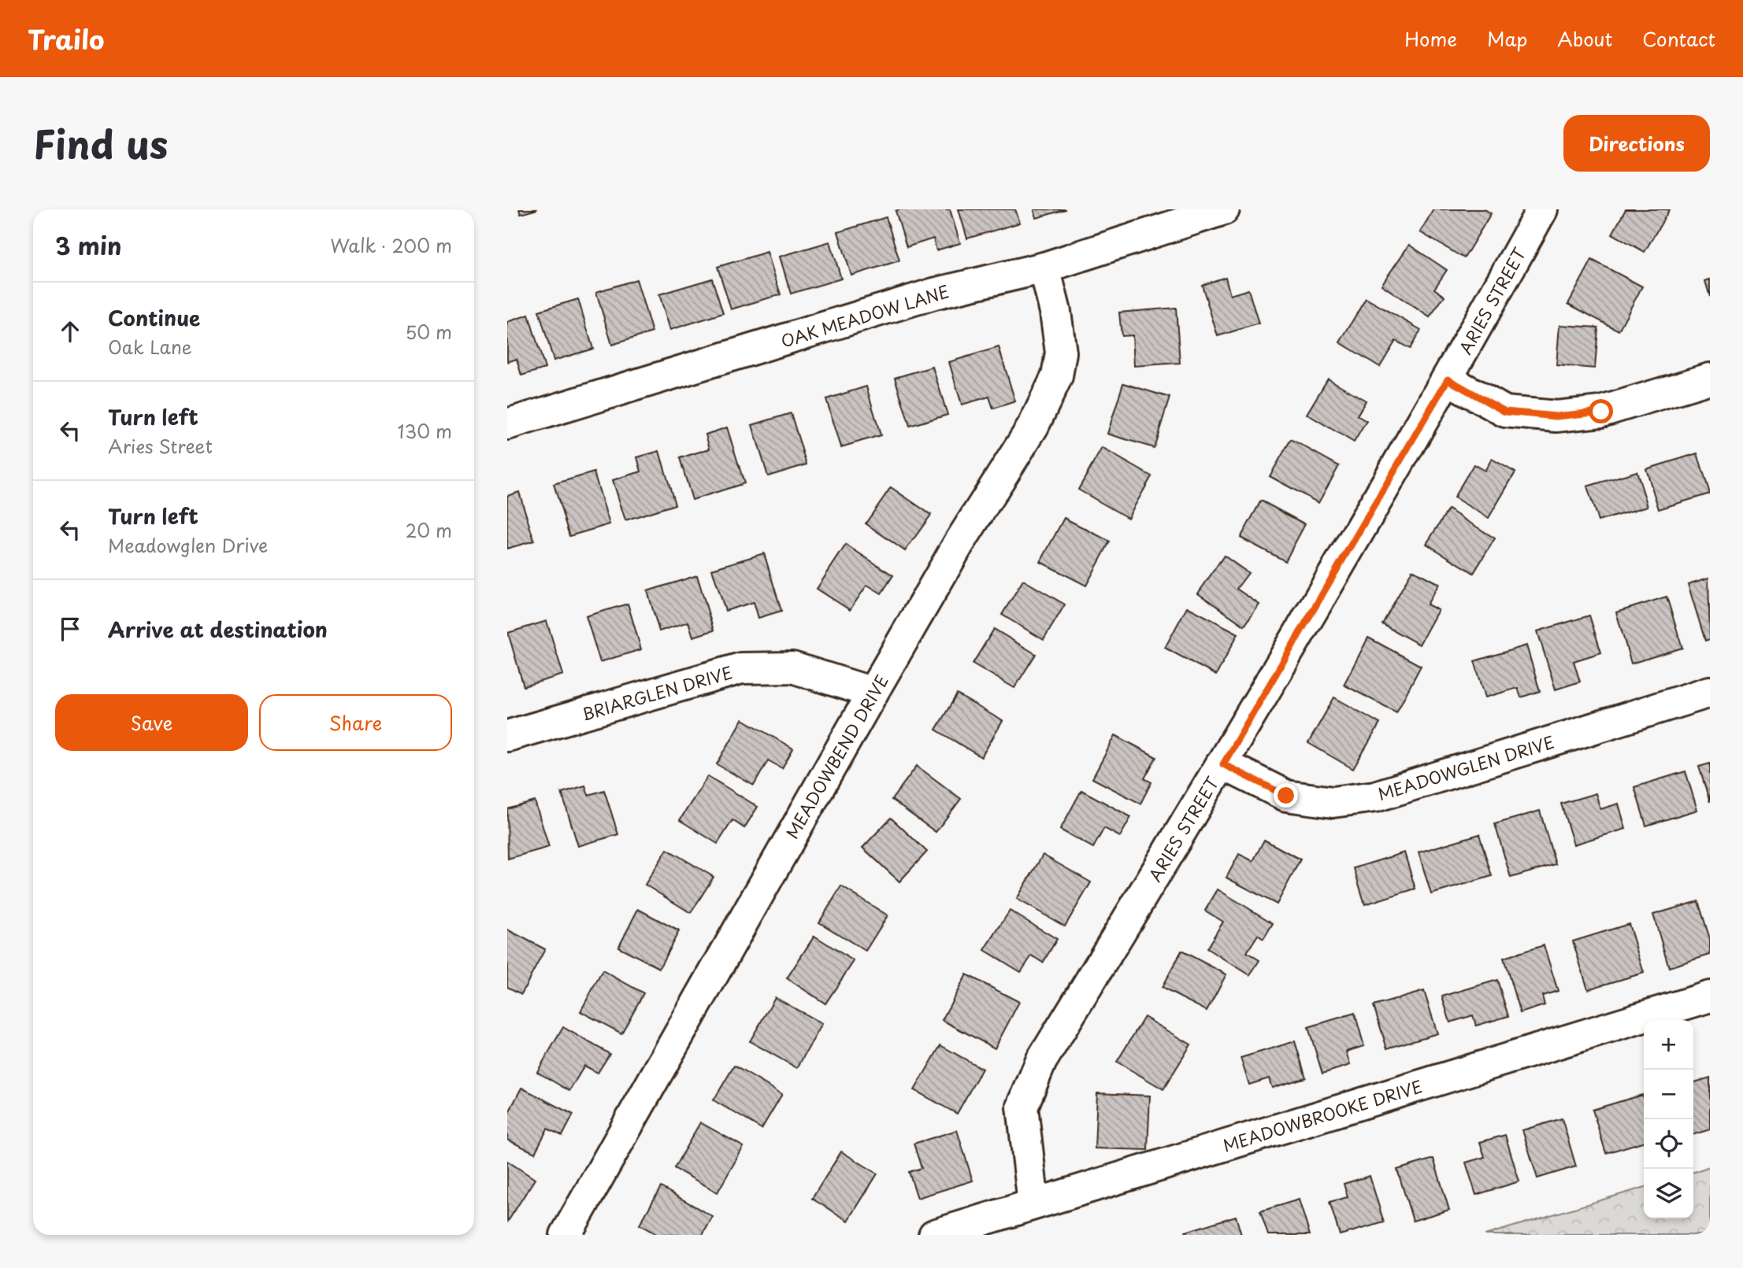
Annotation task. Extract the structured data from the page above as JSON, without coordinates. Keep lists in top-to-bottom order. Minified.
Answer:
{"streets":{"street":["ARIES STREET","OAK MEADOW LANE","BRIARGLEN DRIVE","MEADOWBEND DRIVE","MEADOWGLEN DRIVE","MEADOWBROOKE DRIVE"]},"crossings":[["ARIES STREET","MEADOWGLEN DRIVE"],["ARIES STREET","MEADOWBROOKE DRIVE"],["OAK MEADOW LANE","MEADOWBEND DRIVE"],["BRIARGLEN DRIVE","MEADOWBEND DRIVE"]],"page":{"header":"Trailo","nav":["Home","Map","About","Contact"],"title":"Find us","buttons":["Directions",["Save","Share"]],"heading":["3 min","Walk · 200 m"],"list":[["Continue","Oak Lane","50 m"],["Turn left","Aries Street","130 m"],["Turn left","Meadowglen Drive","20 m"],"Arrive at destination"],"map_buttons":["+","−"]}}
